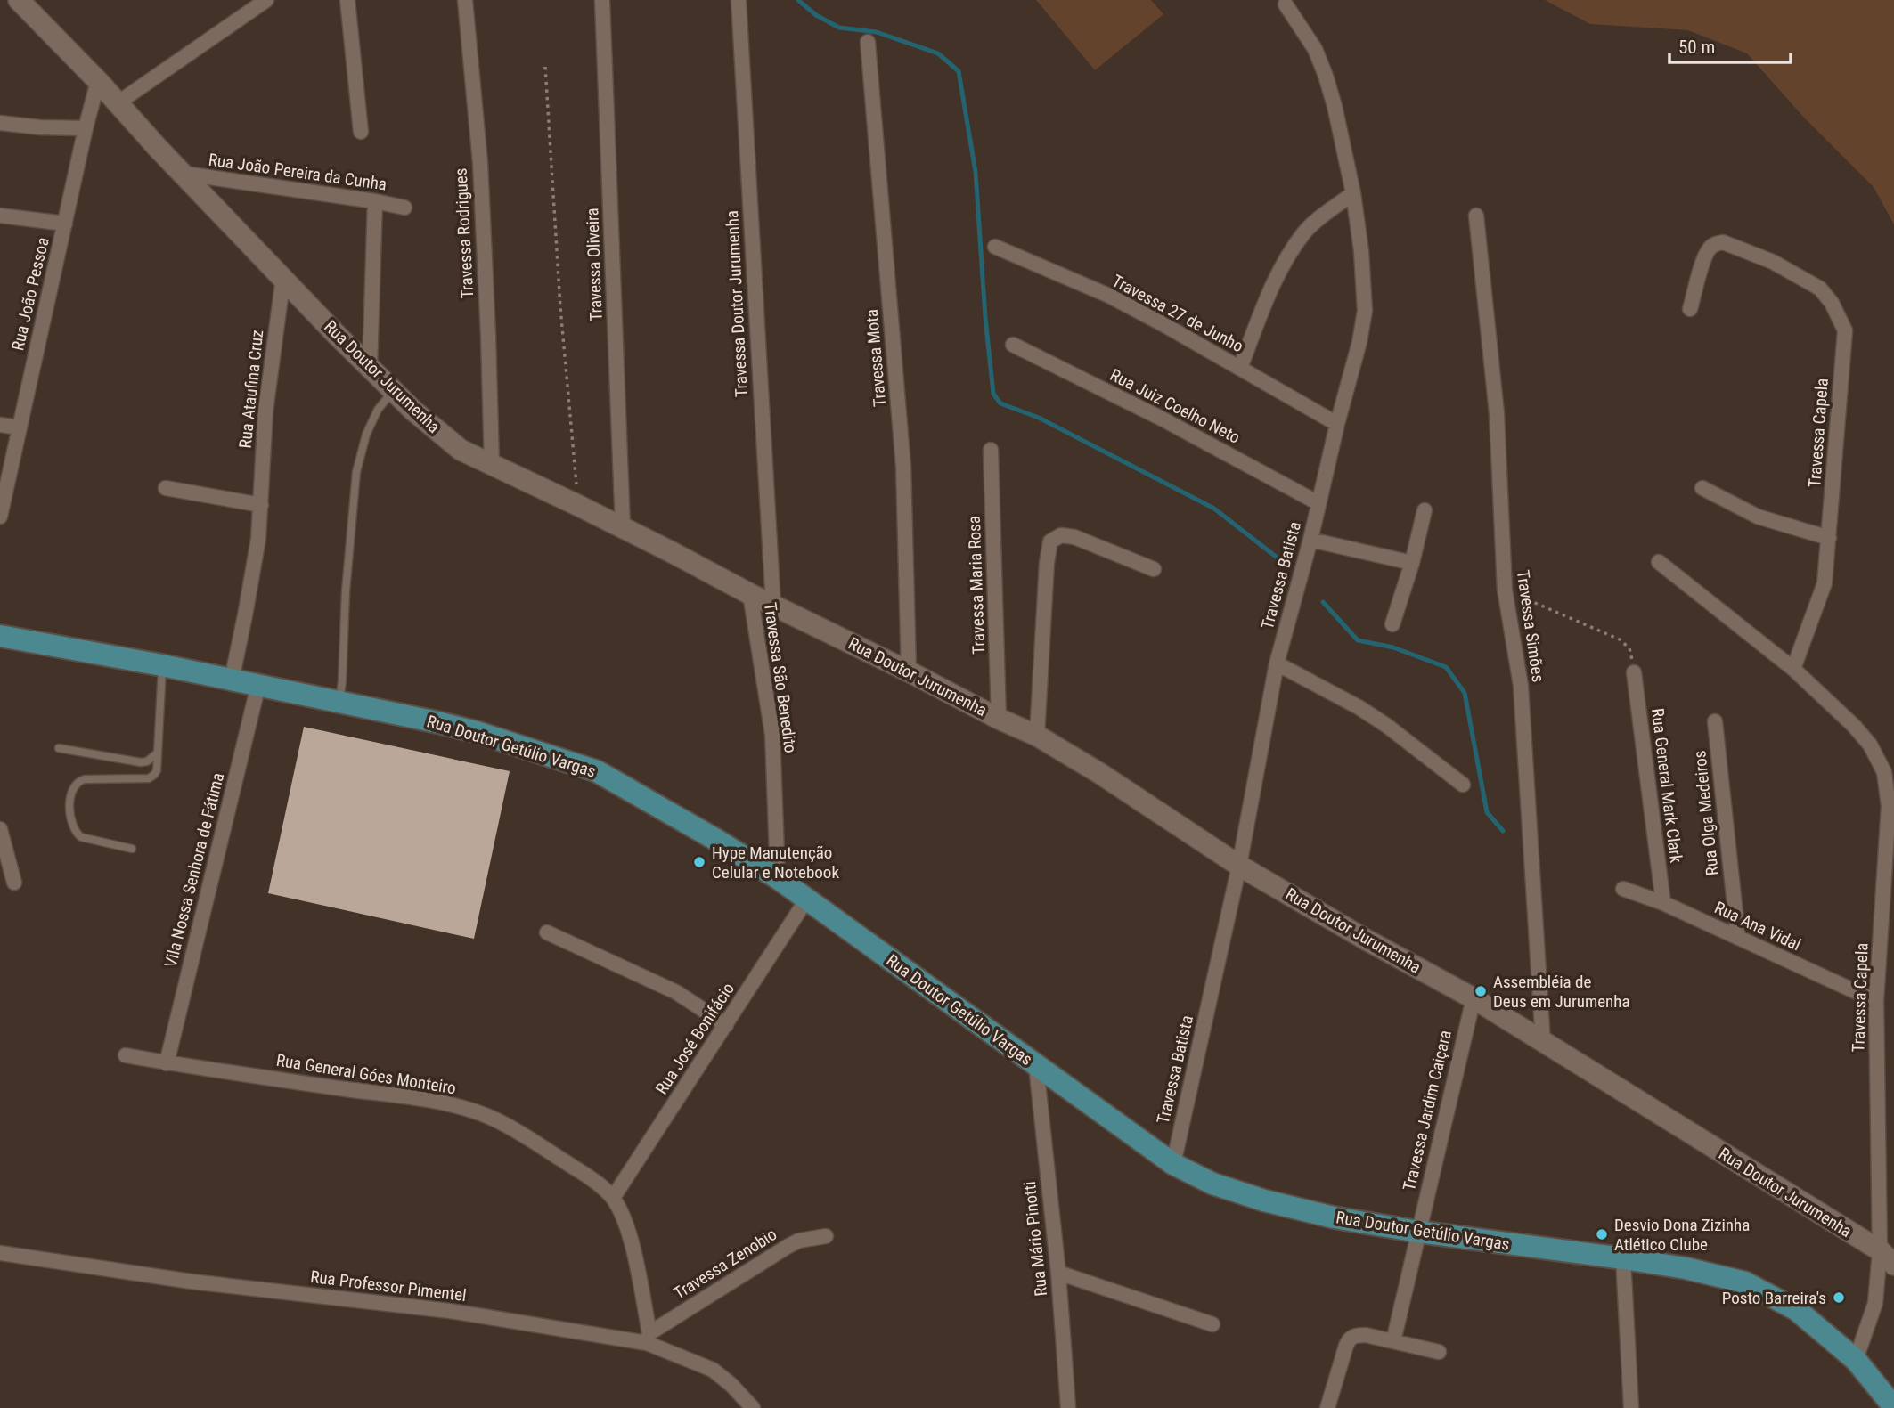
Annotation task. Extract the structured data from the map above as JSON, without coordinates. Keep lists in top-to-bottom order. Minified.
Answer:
{"streets":{"main road":["Rua Doutor Jurumenha","Rua Doutor Getúlio Vargas"],"street":["Rua João Pereira da Cunha","Travessa Rodrigues","Travessa Oliveira","Rua João Pessoa","Travessa Doutor Jurumenha","Travessa 27 de Junho","Travessa Mota","Rua Ataufina Cruz","Rua Juiz Coelho Neto","Travessa Capela","Travessa Batista","Travessa Maria Rosa","Travessa Simões","Travessa São Benedito","Rua General Mark Clark","Rua Olga Medeiros","Vila Nossa Senhora de Fátima","Rua Ana Vidal","Rua José Bonifácio","Rua General Góes Monteiro","Travessa Jardim Caiçara","Rua Mário Pinotti","Travessa Zenobio","Rua Professor Pimentel"]},"crossings":[["Rua João Pereira da Cunha","Rua Doutor Jurumenha"],["Travessa Rodrigues","Rua Doutor Jurumenha"],["Travessa Oliveira","Rua Doutor Jurumenha"],["Rua João Pessoa","Rua Doutor Jurumenha"],["Travessa Doutor Jurumenha","Rua Doutor Jurumenha"],["Travessa 27 de Junho","Travessa Batista"],["Travessa Mota","Rua Doutor Jurumenha"],["Rua Doutor Jurumenha","Rua Ataufina Cruz"],["Rua Doutor Jurumenha","Travessa Capela"],["Rua Doutor Jurumenha","Travessa Batista"],["Rua Doutor Jurumenha","Travessa Maria Rosa"],["Rua Doutor Jurumenha","Travessa Simões"],["Rua Doutor Jurumenha","Travessa São Benedito"],["Rua Doutor Jurumenha","Travessa Jardim Caiçara"],["Rua Ataufina Cruz","Rua Doutor Getúlio Vargas"],["Rua Juiz Coelho Neto","Travessa Batista"],["Travessa Capela","Rua Doutor Getúlio Vargas"],["Travessa Capela","Rua Ana Vidal"],["Travessa Batista","Rua Doutor Getúlio Vargas"],["Travessa São Benedito","Rua Doutor Getúlio Vargas"],["Rua Doutor Getúlio Vargas","Vila Nossa Senhora de Fátima"],["Rua Doutor Getúlio Vargas","Rua José Bonifácio"],["Rua Doutor Getúlio Vargas","Travessa Jardim Caiçara"],["Rua Doutor Getúlio Vargas","Rua Mário Pinotti"],["Rua General Mark Clark","Rua Ana Vidal"],["Rua Olga Medeiros","Rua Ana Vidal"],["Vila Nossa Senhora de Fátima","Rua General Góes Monteiro"],["Rua José Bonifácio","Rua General Góes Monteiro"],["Rua General Góes Monteiro","Travessa Zenobio"],["Rua General Góes Monteiro","Rua Professor Pimentel"],["Travessa Zenobio","Rua Professor Pimentel"]],"places":["Hype Manutenção Celular e Notebook","Assembléia de Deus em Jurumenha","Desvio Dona Zizinha Atlético Clube","Posto Barreira's"],"scale_bar":"50 m"}
